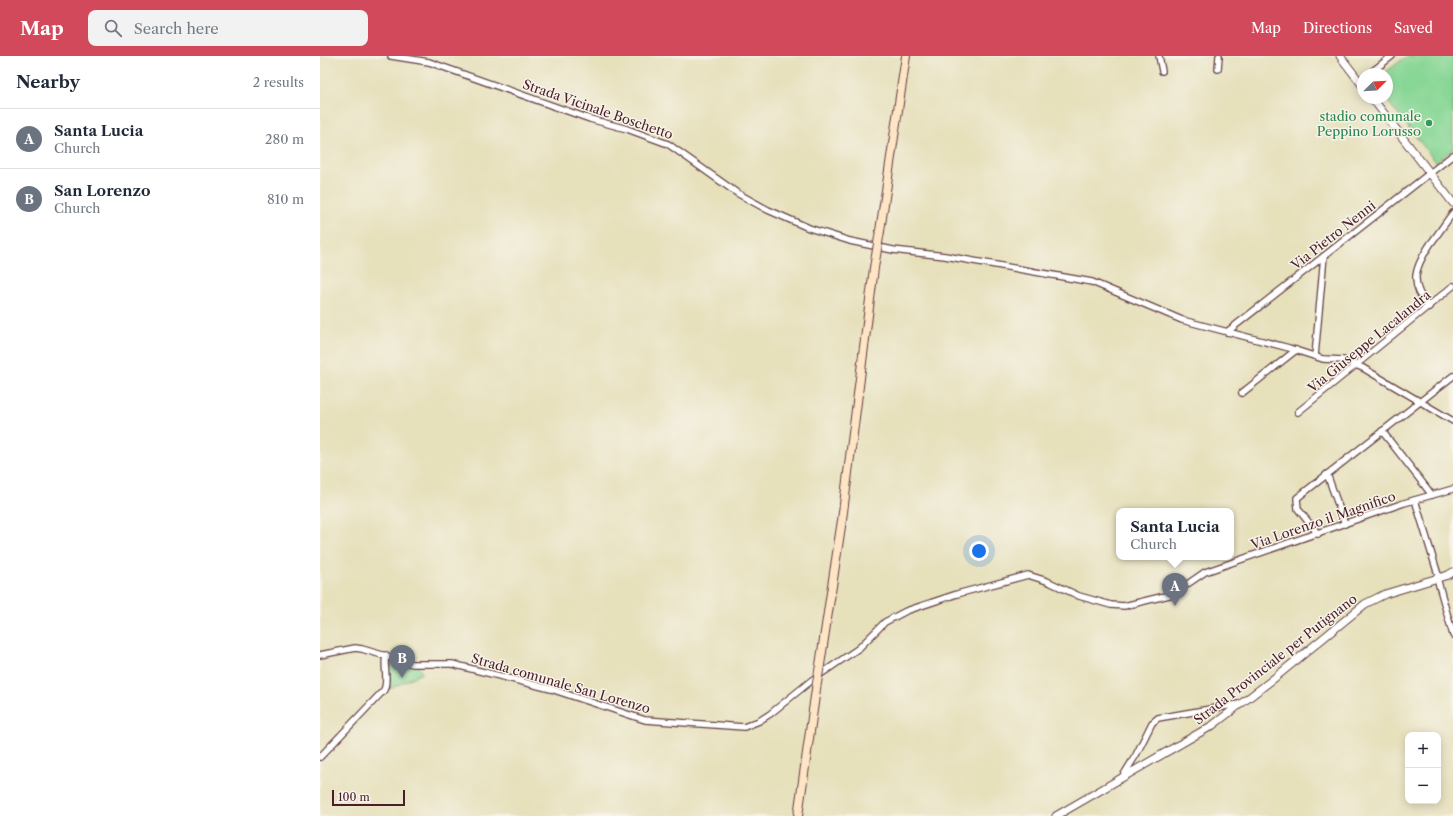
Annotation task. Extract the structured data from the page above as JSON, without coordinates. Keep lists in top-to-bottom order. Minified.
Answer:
{"streets":{"street":["Strada Vicinale Boschetto","Via Pietro Nenni","Via Giuseppe Lacalandra","Via Lorenzo il Magnifico","Strada Provinciale per Putignano","Strada comunale San Lorenzo"]},"crossings":[["Strada Vicinale Boschetto","Via Pietro Nenni"],["Strada Vicinale Boschetto","Via Giuseppe Lacalandra"],["Via Lorenzo il Magnifico","Strada comunale San Lorenzo"]],"places":["stadio comunale Peppino Lorusso"],"scale_bar":"100 m","north":"top right","page":{"header":"Map","search":"Search here","nav":["Map","Directions","Saved"],"heading":["Nearby","2 results"],"list":[{"mark":"A","name":"Santa Lucia","note":"Church","value":"280 m"},{"mark":"B","name":"San Lorenzo","note":"Church","value":"810 m"}],"popup":["Santa Lucia","Church"],"pins":["A","B"],"map_buttons":["+","−"],"scale":"100 m"}}
